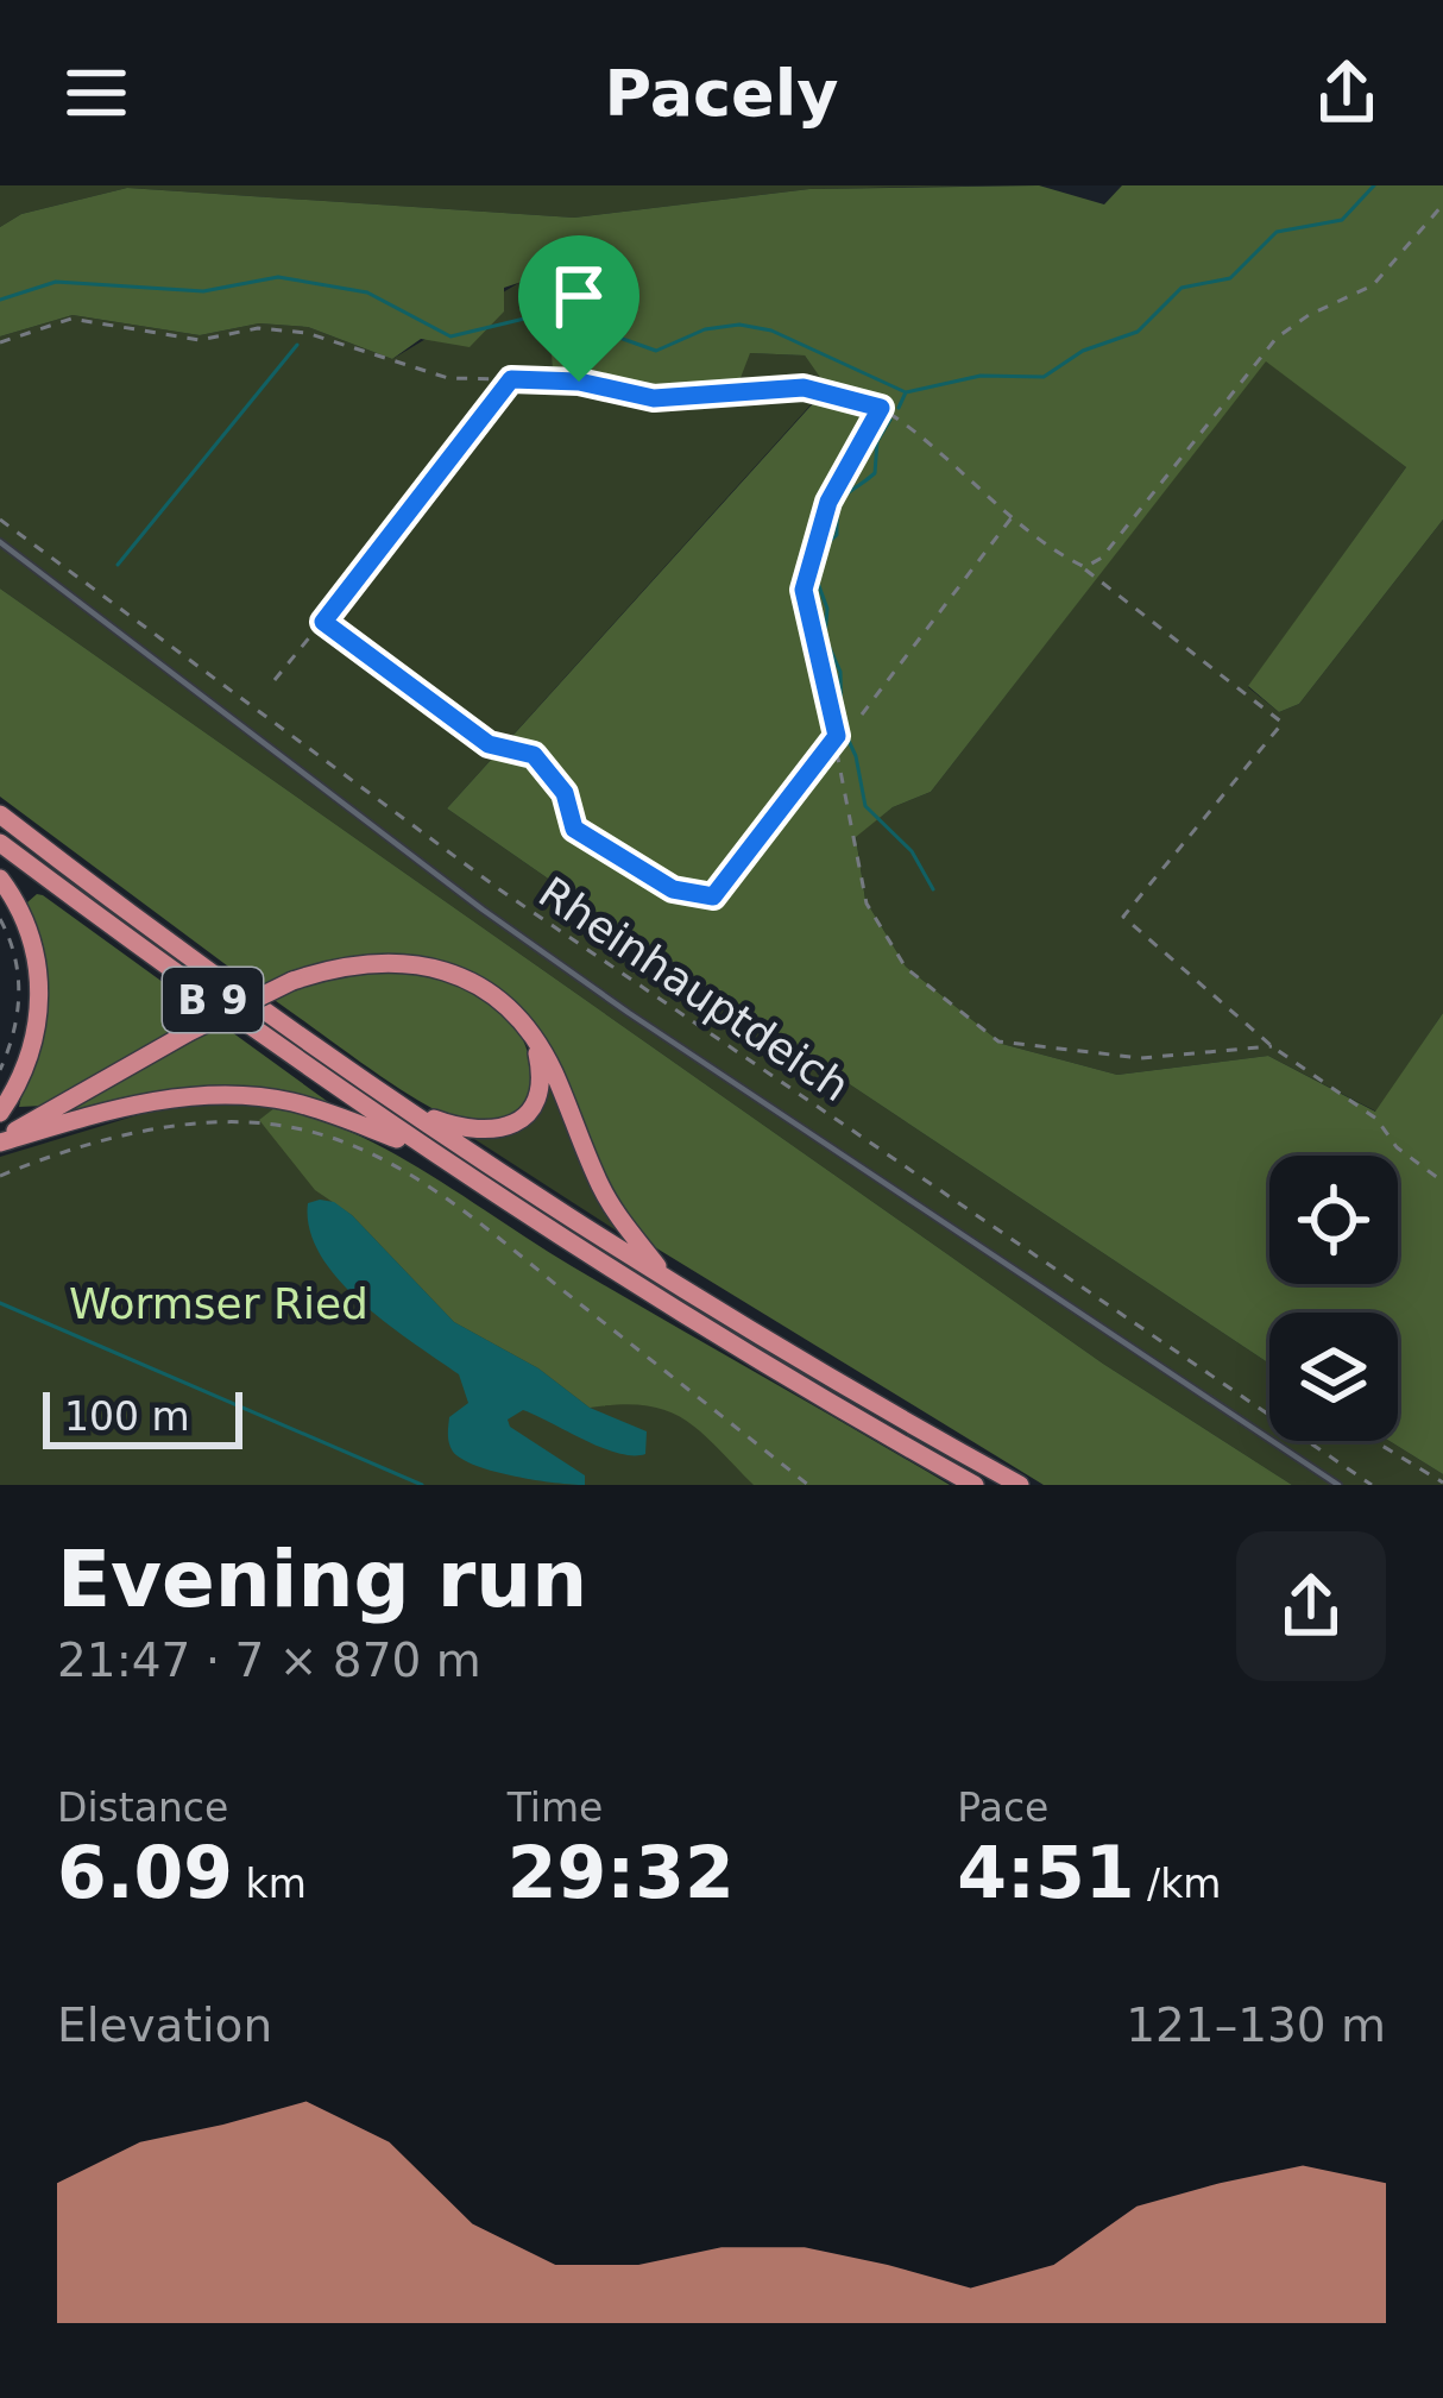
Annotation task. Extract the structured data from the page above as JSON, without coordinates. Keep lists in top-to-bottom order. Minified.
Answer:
{"streets":{"highway":["B 9"],"path":["Rheinhauptdeich"]},"parks":["Wormser Ried"],"scale_bar":"100 m","page":{"header":"Pacely","scale":"100 m","heading":["Evening run","21:47 · 7 × 870 m"],"stats":[["Distance","6.09 km"],["Time","29:32"],["Pace","4:51 /km"]],"chart":["Elevation","121–130 m"]}}
